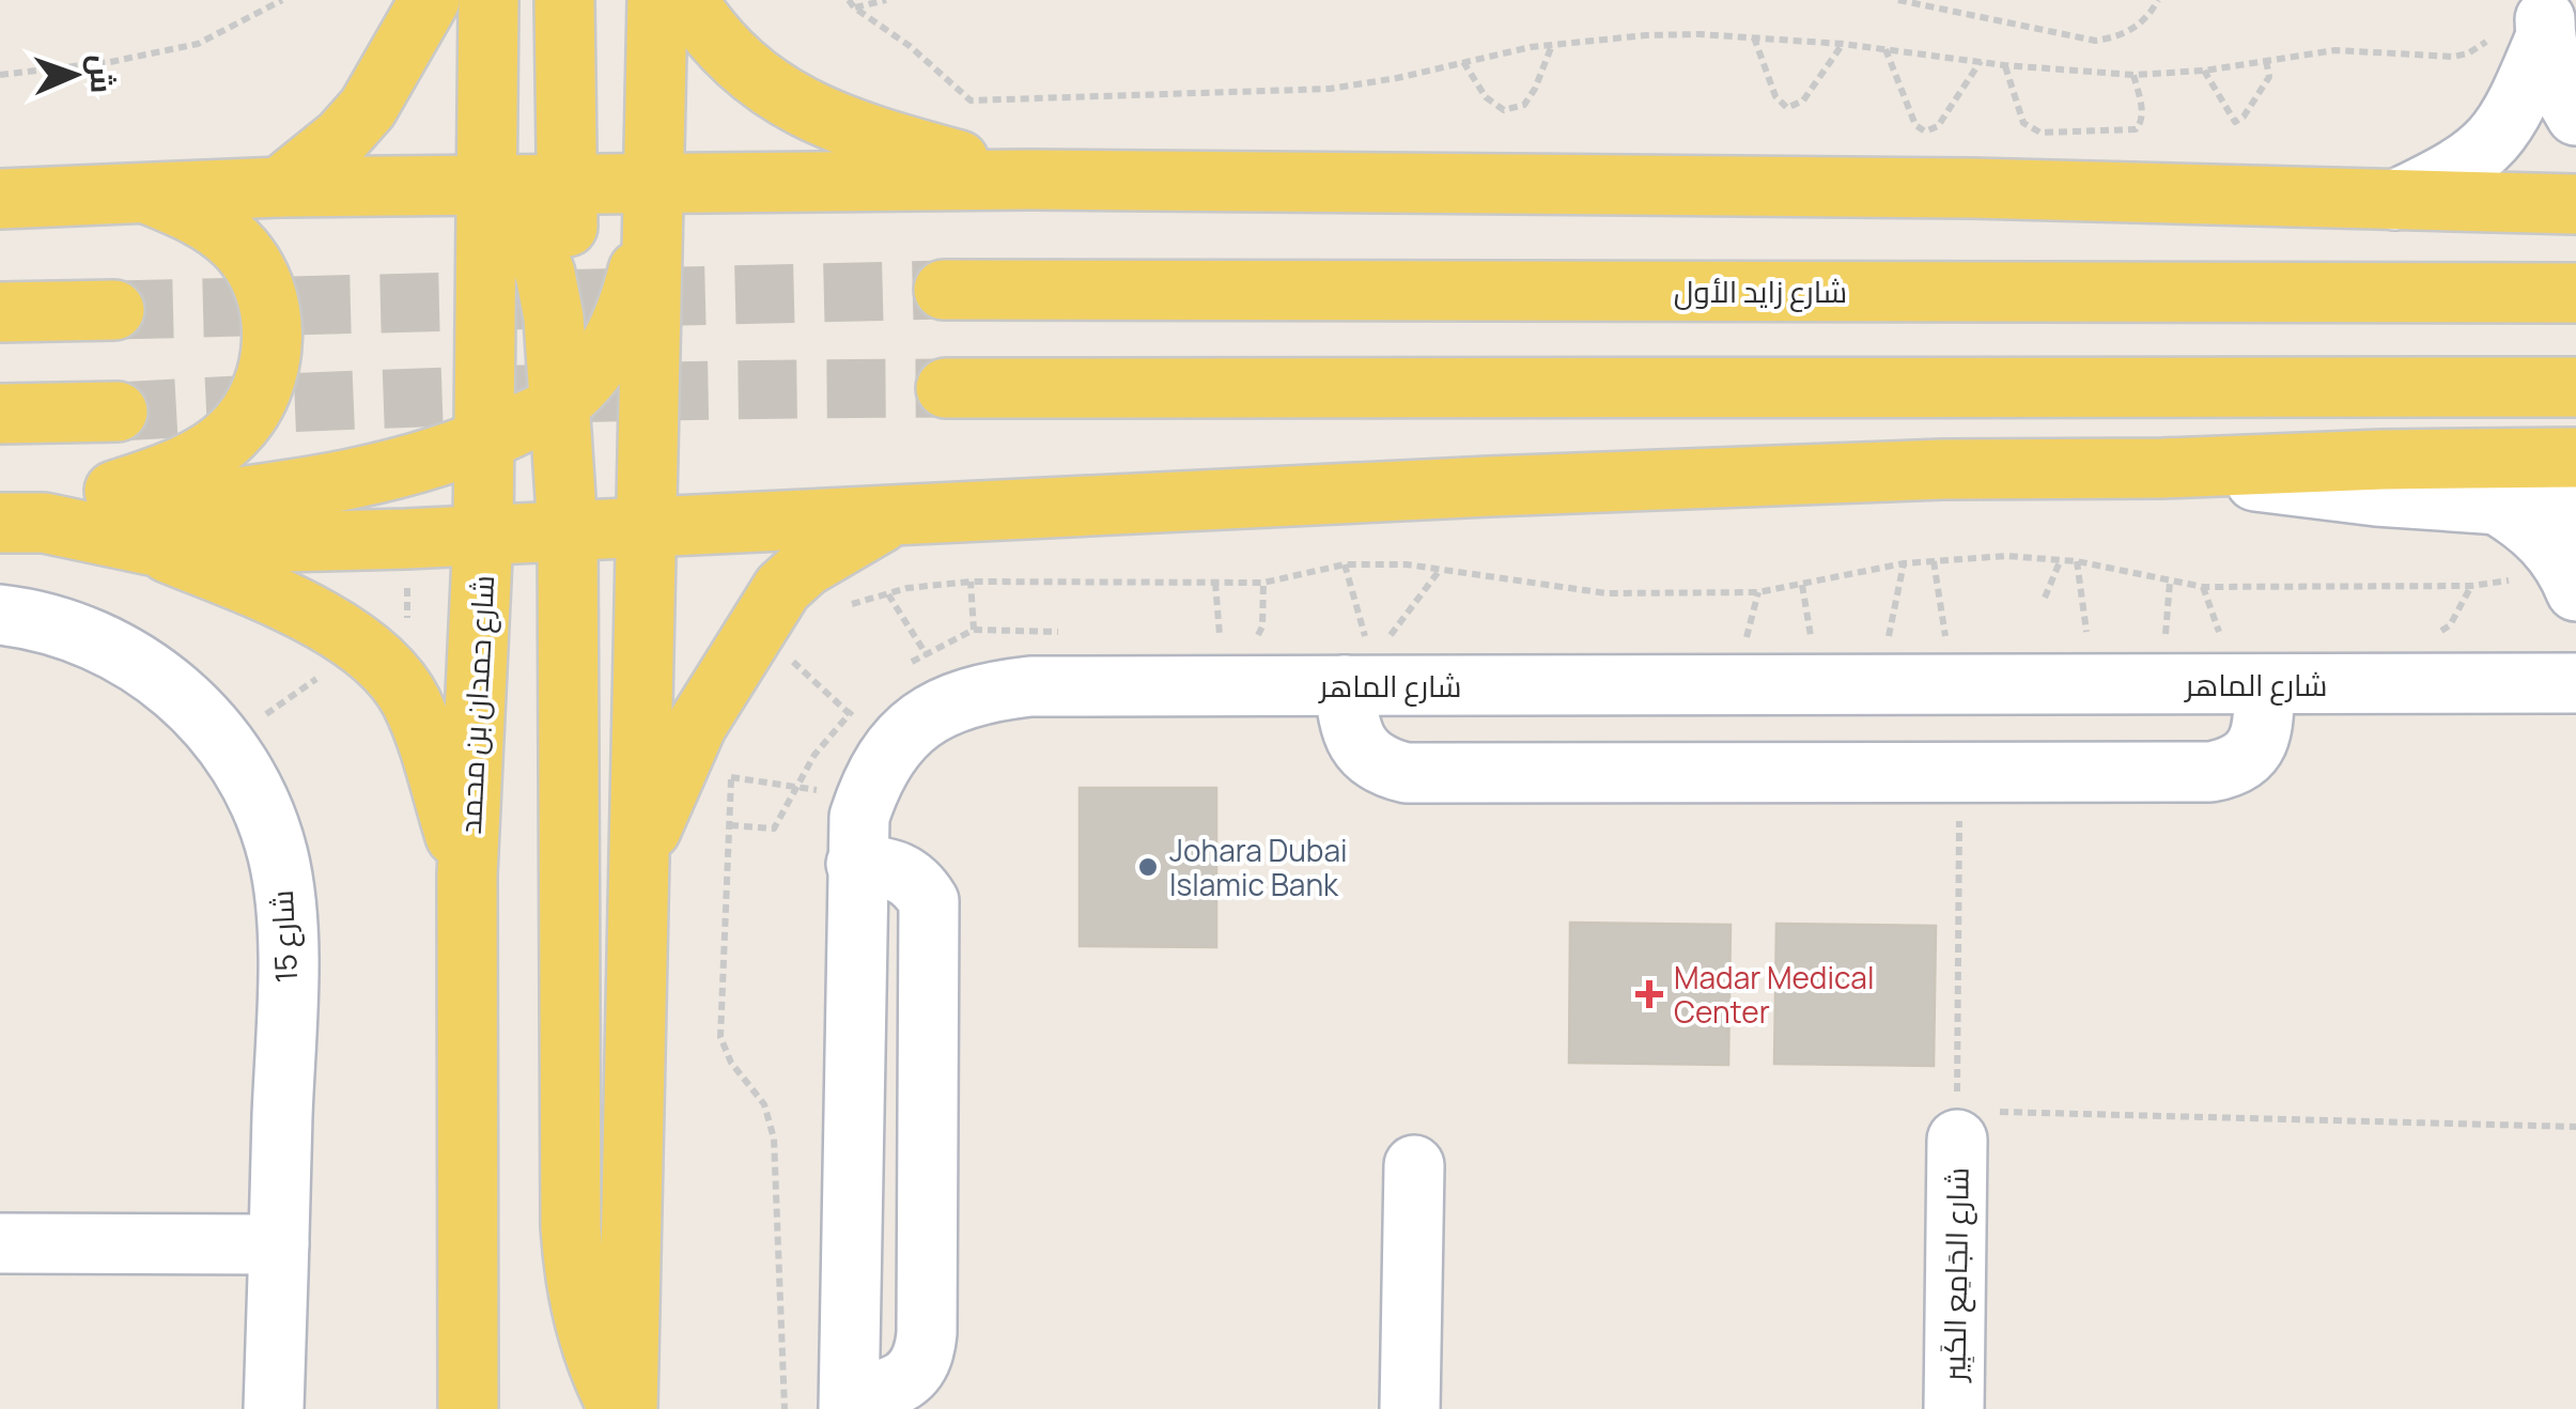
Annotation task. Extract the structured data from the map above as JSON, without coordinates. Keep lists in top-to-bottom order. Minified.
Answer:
{"streets":{"main road":["شارع زايد الأول","شارع حمدان بن محمد"],"street":["شارع الماهر","شارع 15","شارع الجَامِع الكَبِير"]},"places":{"other":["Johara Dubai Islamic Bank"],"health":["Madar Medical Center"]},"north":"right"}
